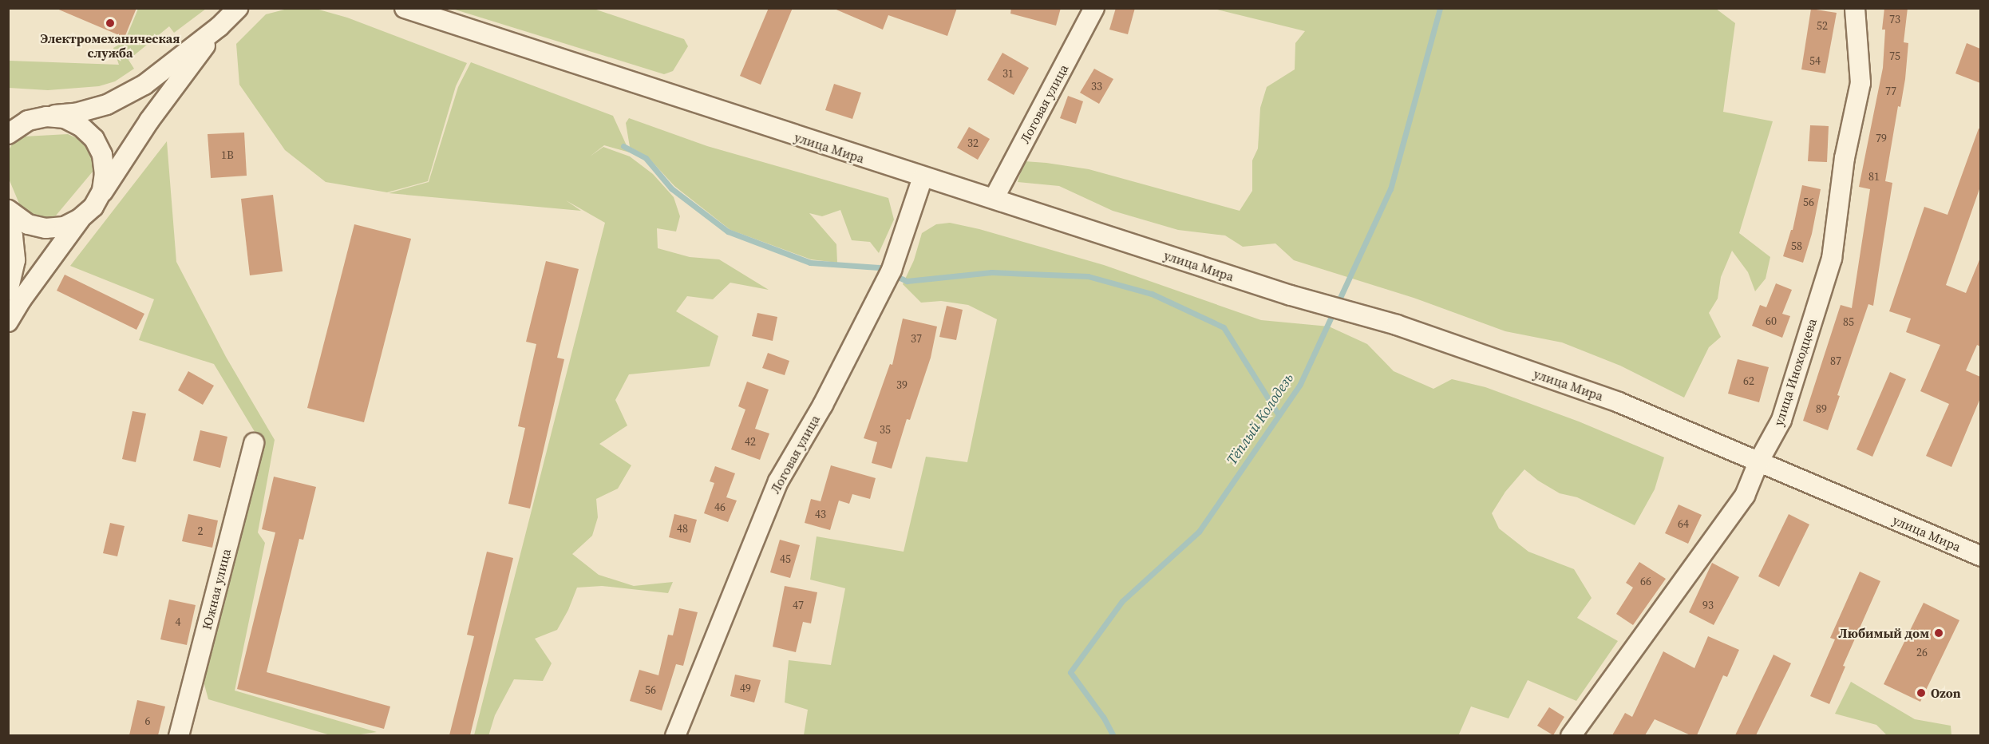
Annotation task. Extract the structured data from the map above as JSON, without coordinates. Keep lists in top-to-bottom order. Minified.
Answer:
{"streets":{"street":["Логовая улица","улица Мира","улица Иноходцева","Южная улица"]},"crossings":[["Логовая улица","улица Мира"],["улица Мира","улица Иноходцева"]],"water":["Тёплый Колодезь"],"places":["Электромеханическая служба","Любимый дом","Ozon"],"house_numbers":["73","52","75","54","31","33","77","79","32","1В","81","56","58","60","85","37","87","62","39","89","35","42","46","43","64","48","2","45","66","47","93","4","26","49","56","6"]}
